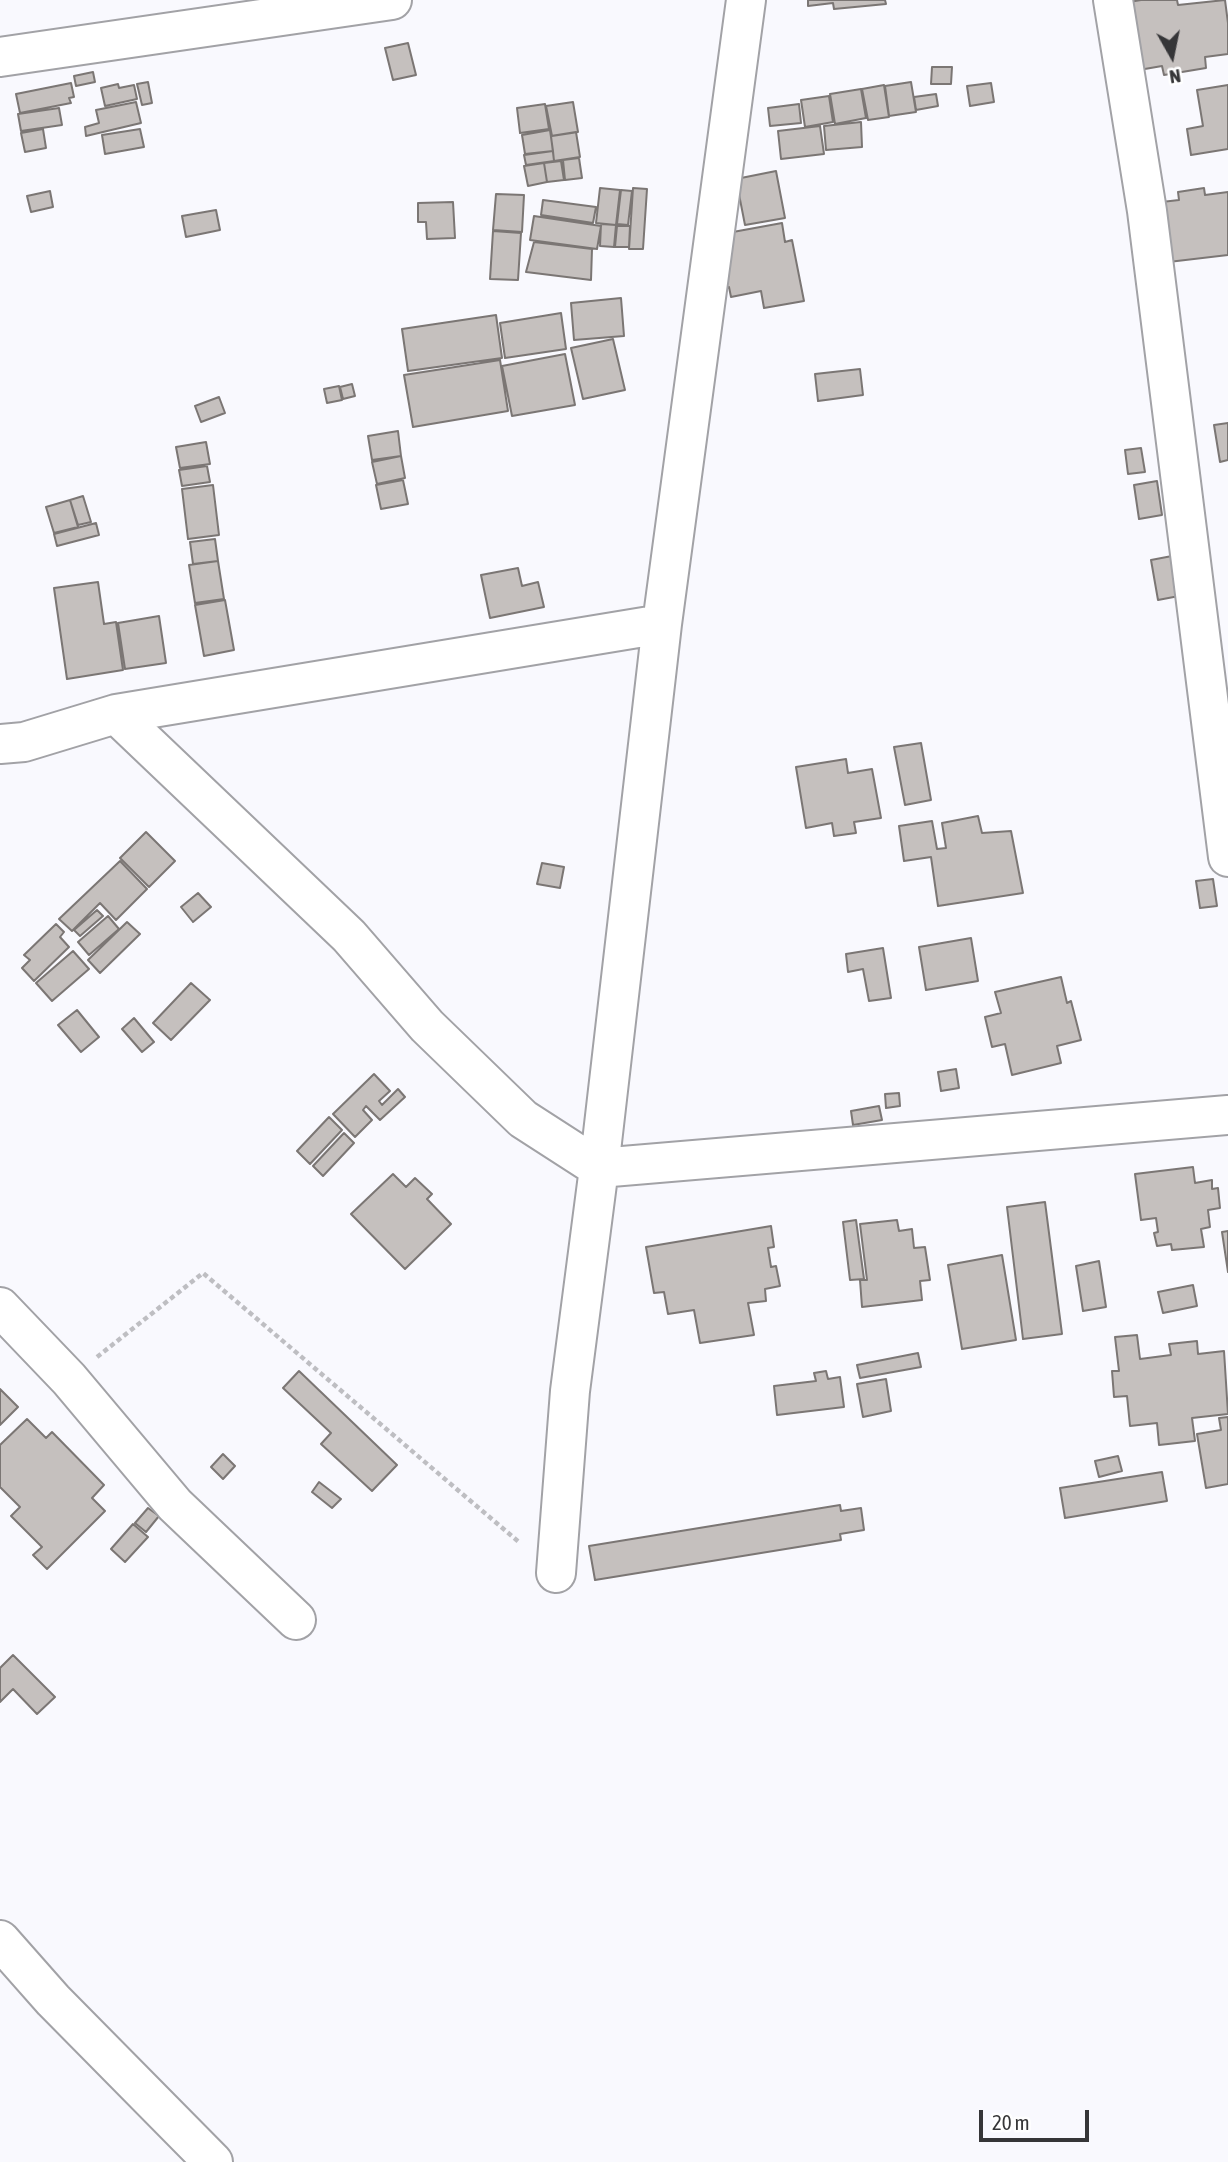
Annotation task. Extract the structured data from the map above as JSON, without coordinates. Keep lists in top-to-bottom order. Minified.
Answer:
{"scale_bar":"20 m","north":"bottom"}
